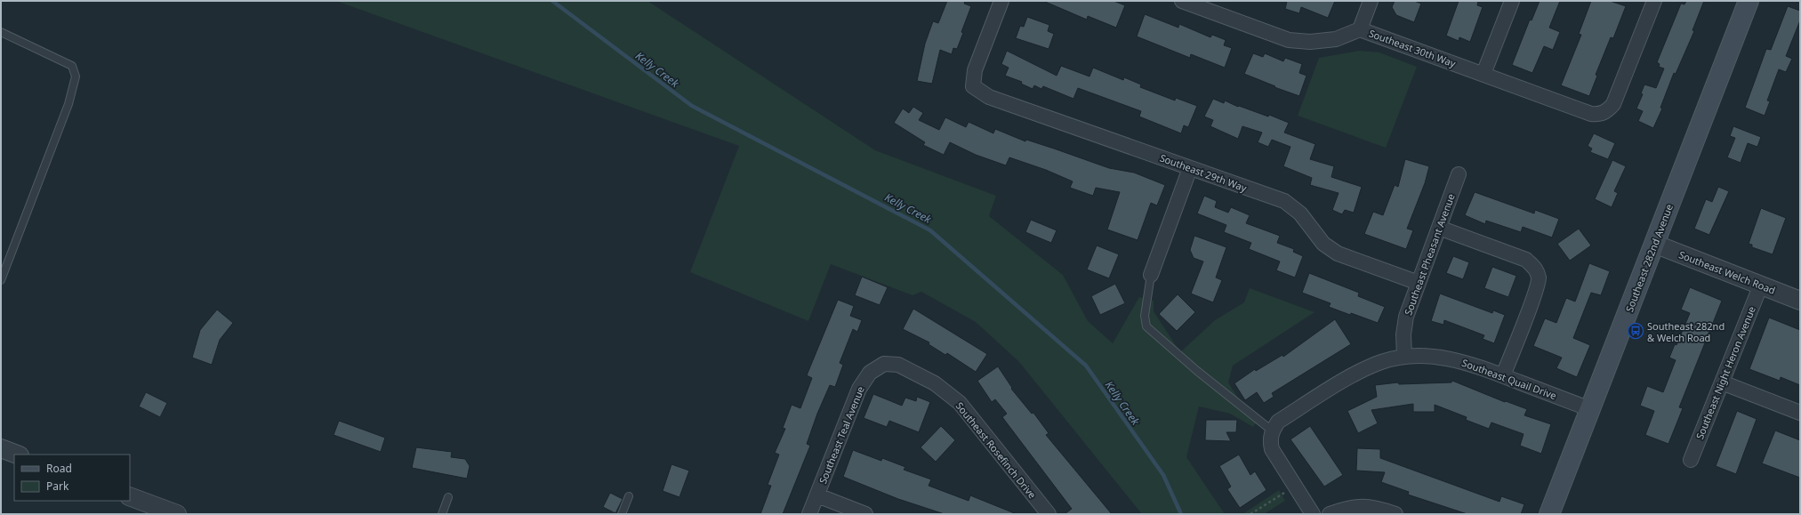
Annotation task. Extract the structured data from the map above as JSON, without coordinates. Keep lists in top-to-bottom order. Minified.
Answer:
{"streets":{"main road":["Southeast 282nd Avenue"],"street":["Southeast 30th Way","Southeast 29th Way","Southeast Pheasant Avenue","Southeast Welch Road","Southeast Night Heron Avenue","Southeast Quail Drive","Southeast Teal Avenue","Southeast Rosefinch Drive"]},"crossings":[["Southeast 29th Way","Southeast Pheasant Avenue"],["Southeast Pheasant Avenue","Southeast Quail Drive"],["Southeast 282nd Avenue","Southeast Welch Road"],["Southeast 282nd Avenue","Southeast Quail Drive"],["Southeast Welch Road","Southeast Night Heron Avenue"],["Southeast Teal Avenue","Southeast Rosefinch Drive"]],"water":["Kelly Creek"],"places":{"bus stop":["Southeast 282nd & Welch Road"]},"legend":["Road","Park"]}
